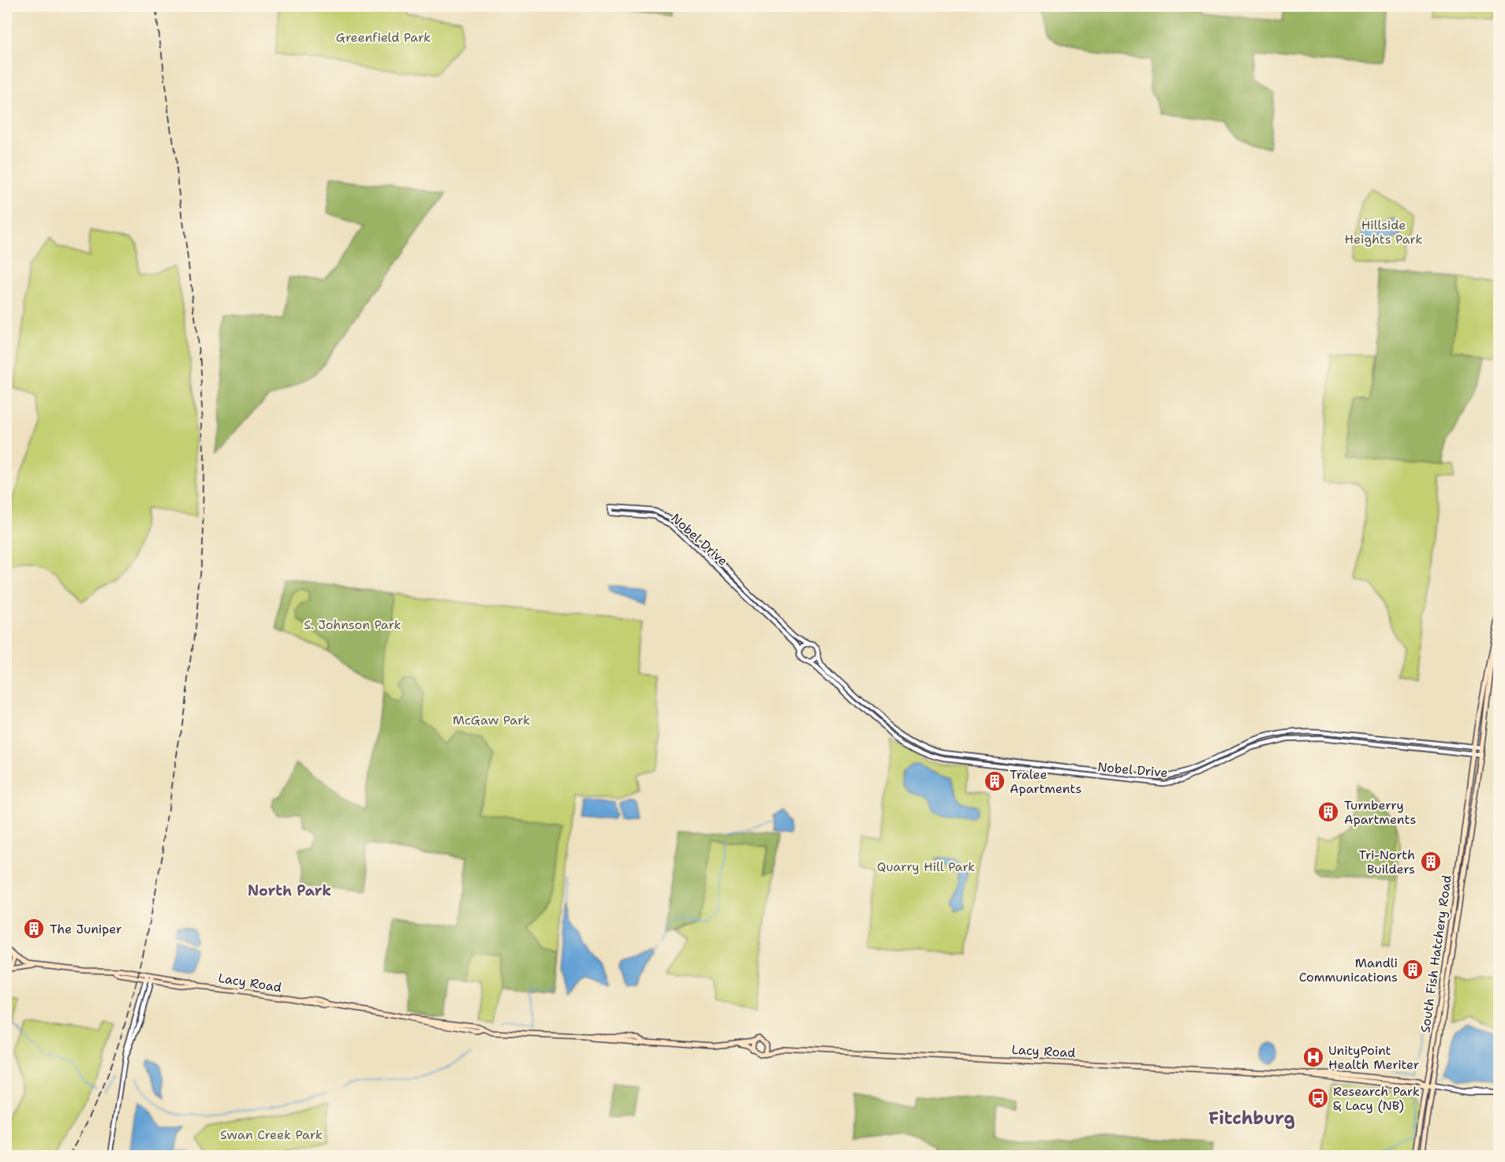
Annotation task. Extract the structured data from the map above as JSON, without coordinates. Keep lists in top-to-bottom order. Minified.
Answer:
{"streets":{"main road":["South Fish Hatchery Road","Lacy Road"],"street":["Nobel Drive"]},"crossings":[["Nobel Drive","South Fish Hatchery Road"],["South Fish Hatchery Road","Lacy Road"]],"districts":["North Park","Fitchburg"],"parks":["Greenfield Park","Hillside Heights Park","S. Johnson Park","McGaw Park","Quarry Hill Park","Swan Creek Park"],"places":{"building":["Tralee Apartments","Turnberry Apartments","Tri-North Builders","The Juniper","Mandli Communications"],"hospital":["UnityPoint Health Meriter"],"bus stop":["Research Park & Lacy (NB)"]}}
